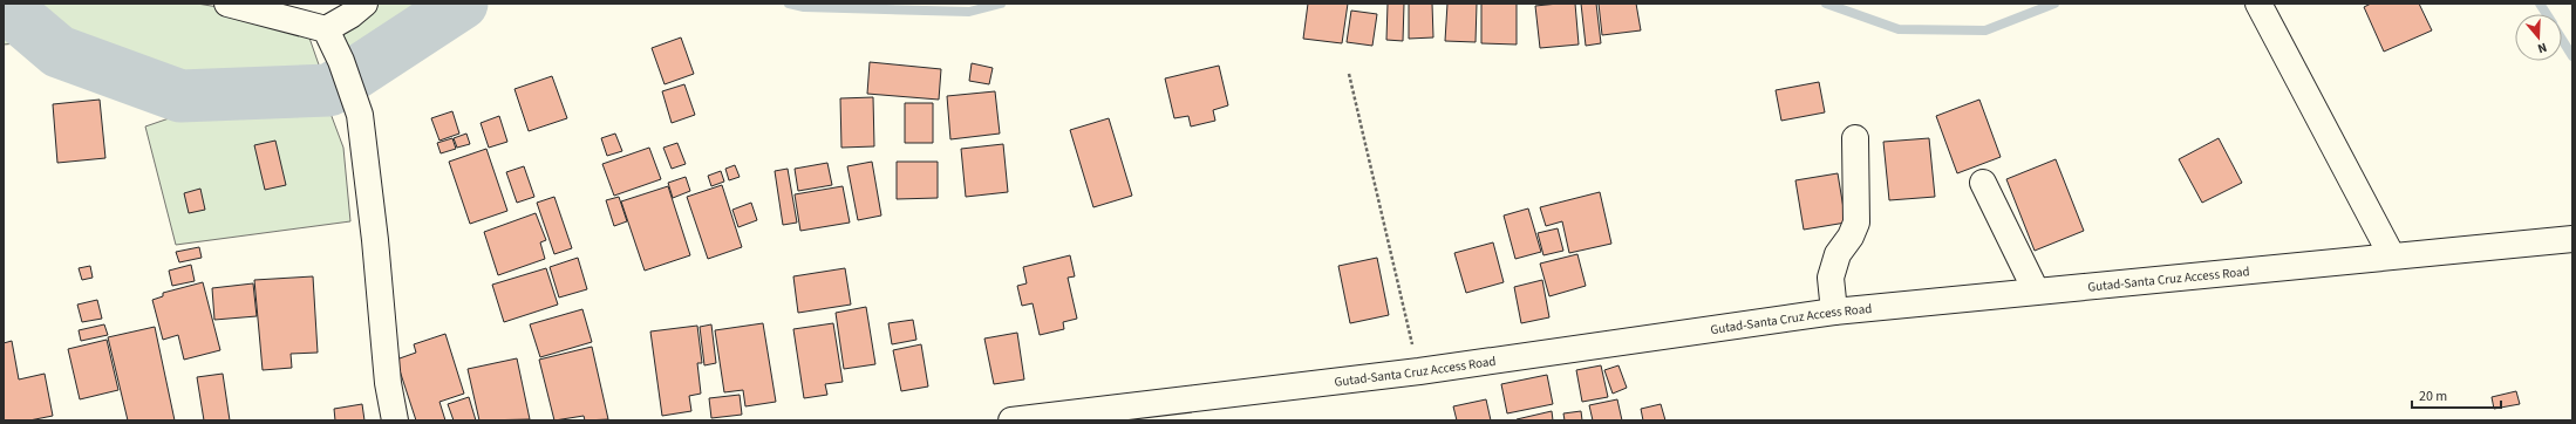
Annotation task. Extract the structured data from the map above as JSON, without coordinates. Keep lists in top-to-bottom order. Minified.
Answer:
{"streets":{"main road":["Gutad-Santa Cruz Access Road"]},"scale_bar":"20 m","north":"bottom"}
